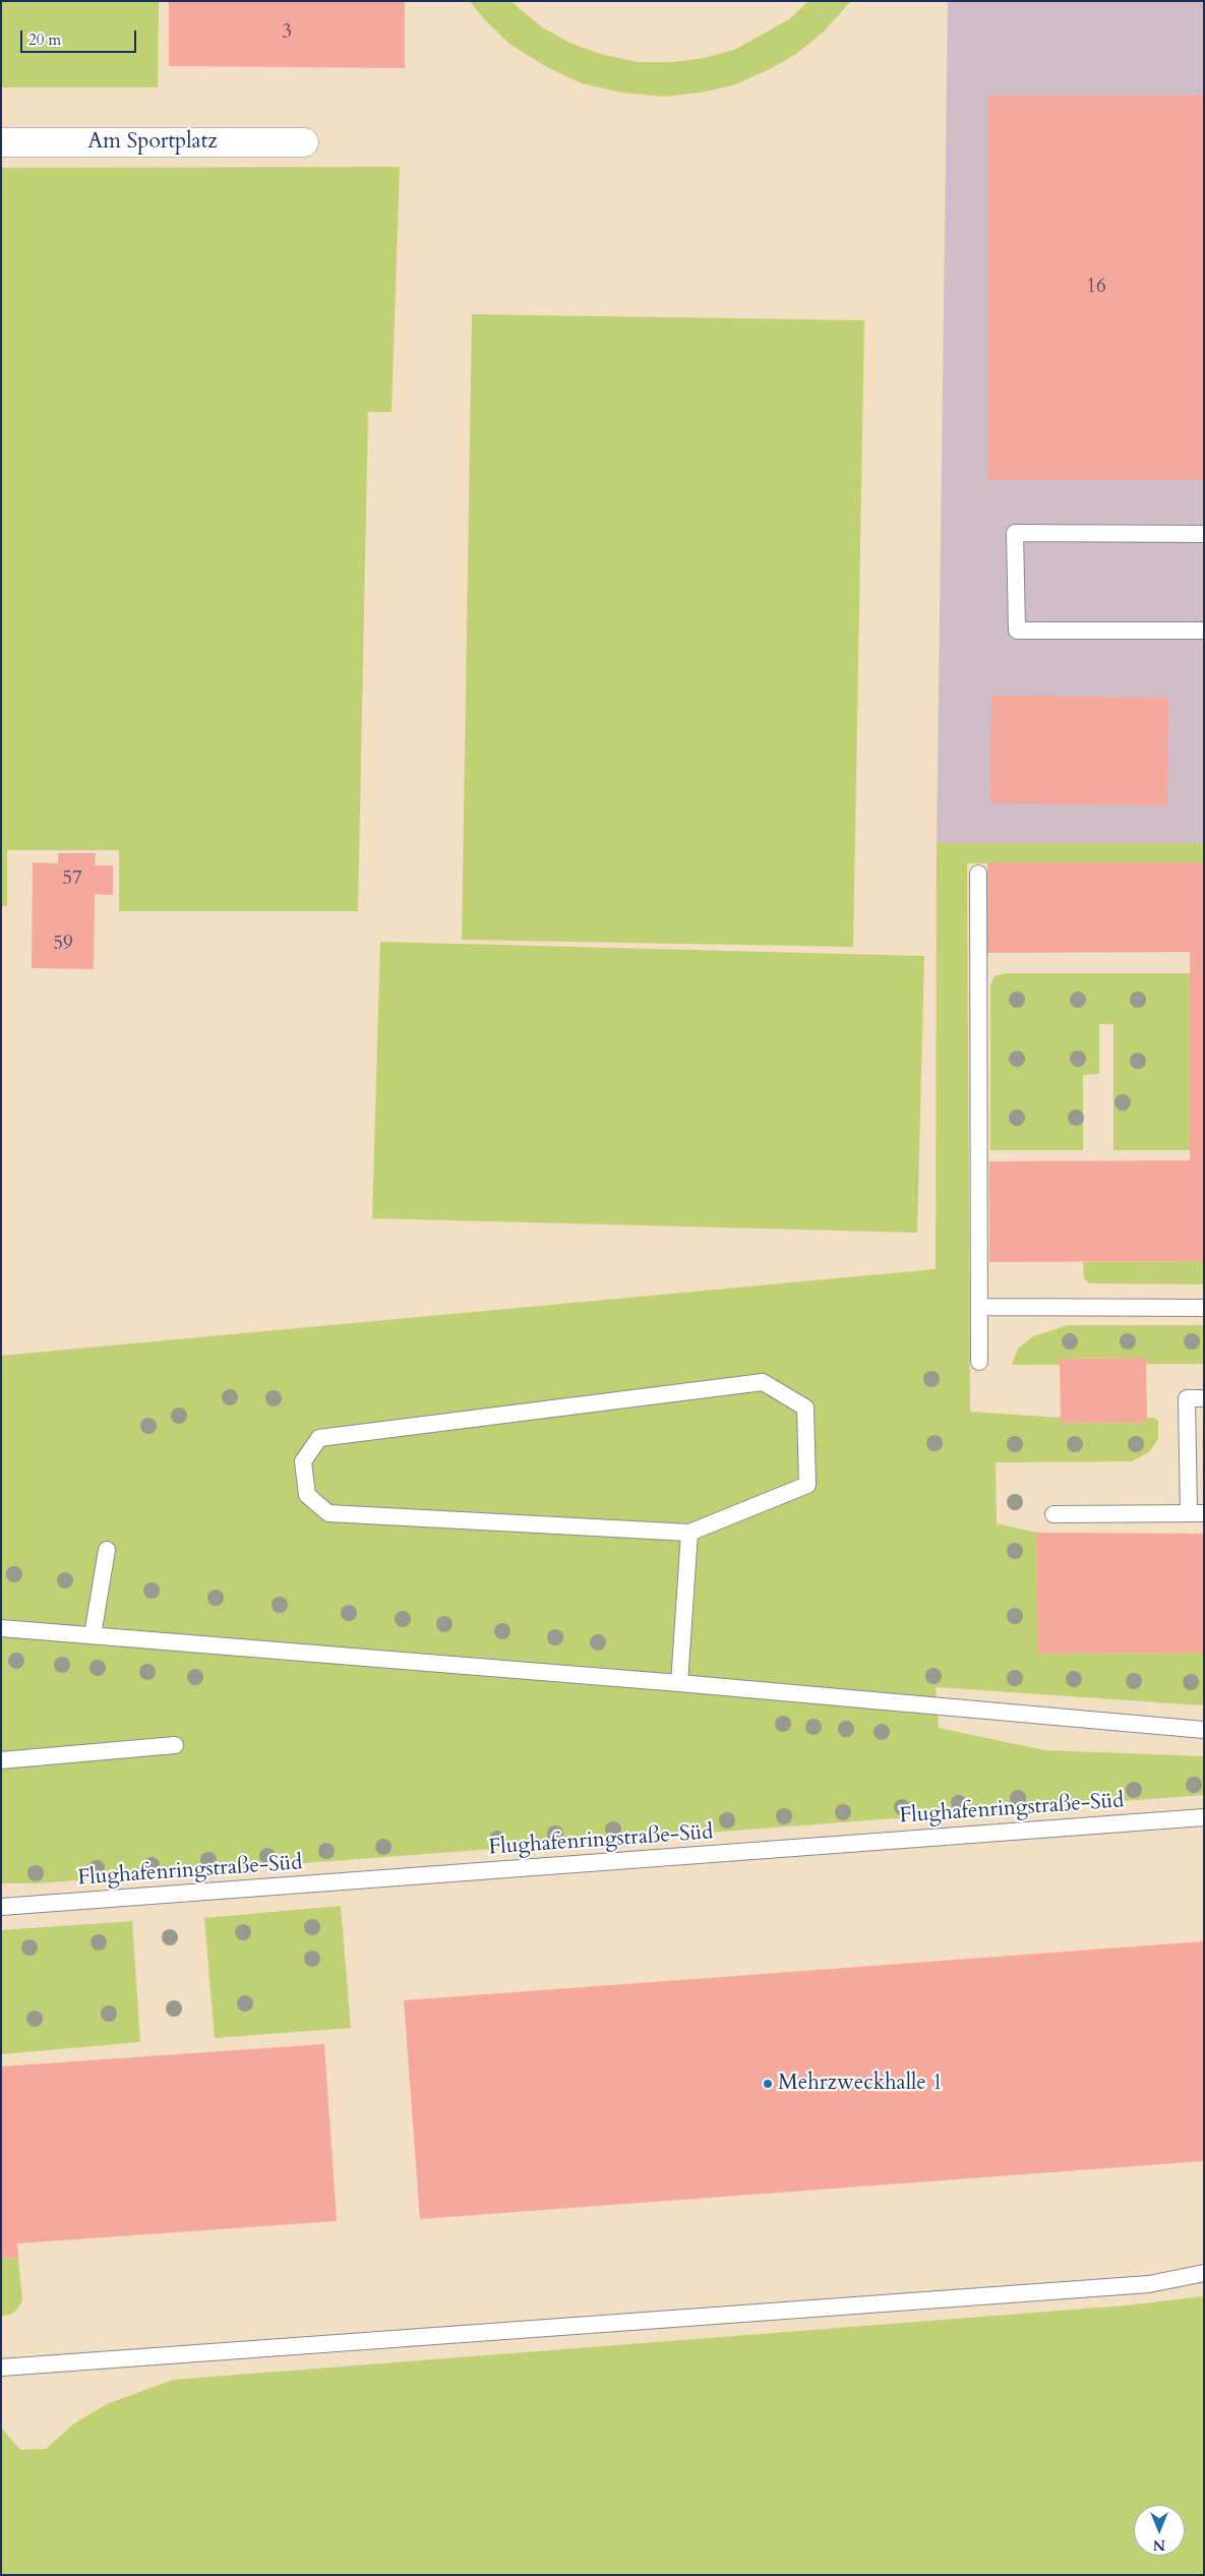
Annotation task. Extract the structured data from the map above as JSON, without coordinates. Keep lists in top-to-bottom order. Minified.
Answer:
{"streets":{"street":["Am Sportplatz"],"lane":["Flughafenringstraße-Süd"]},"places":["Mehrzweckhalle 1"],"house_numbers":["3","16","57","59"],"scale_bar":"20 m","north":"bottom"}
